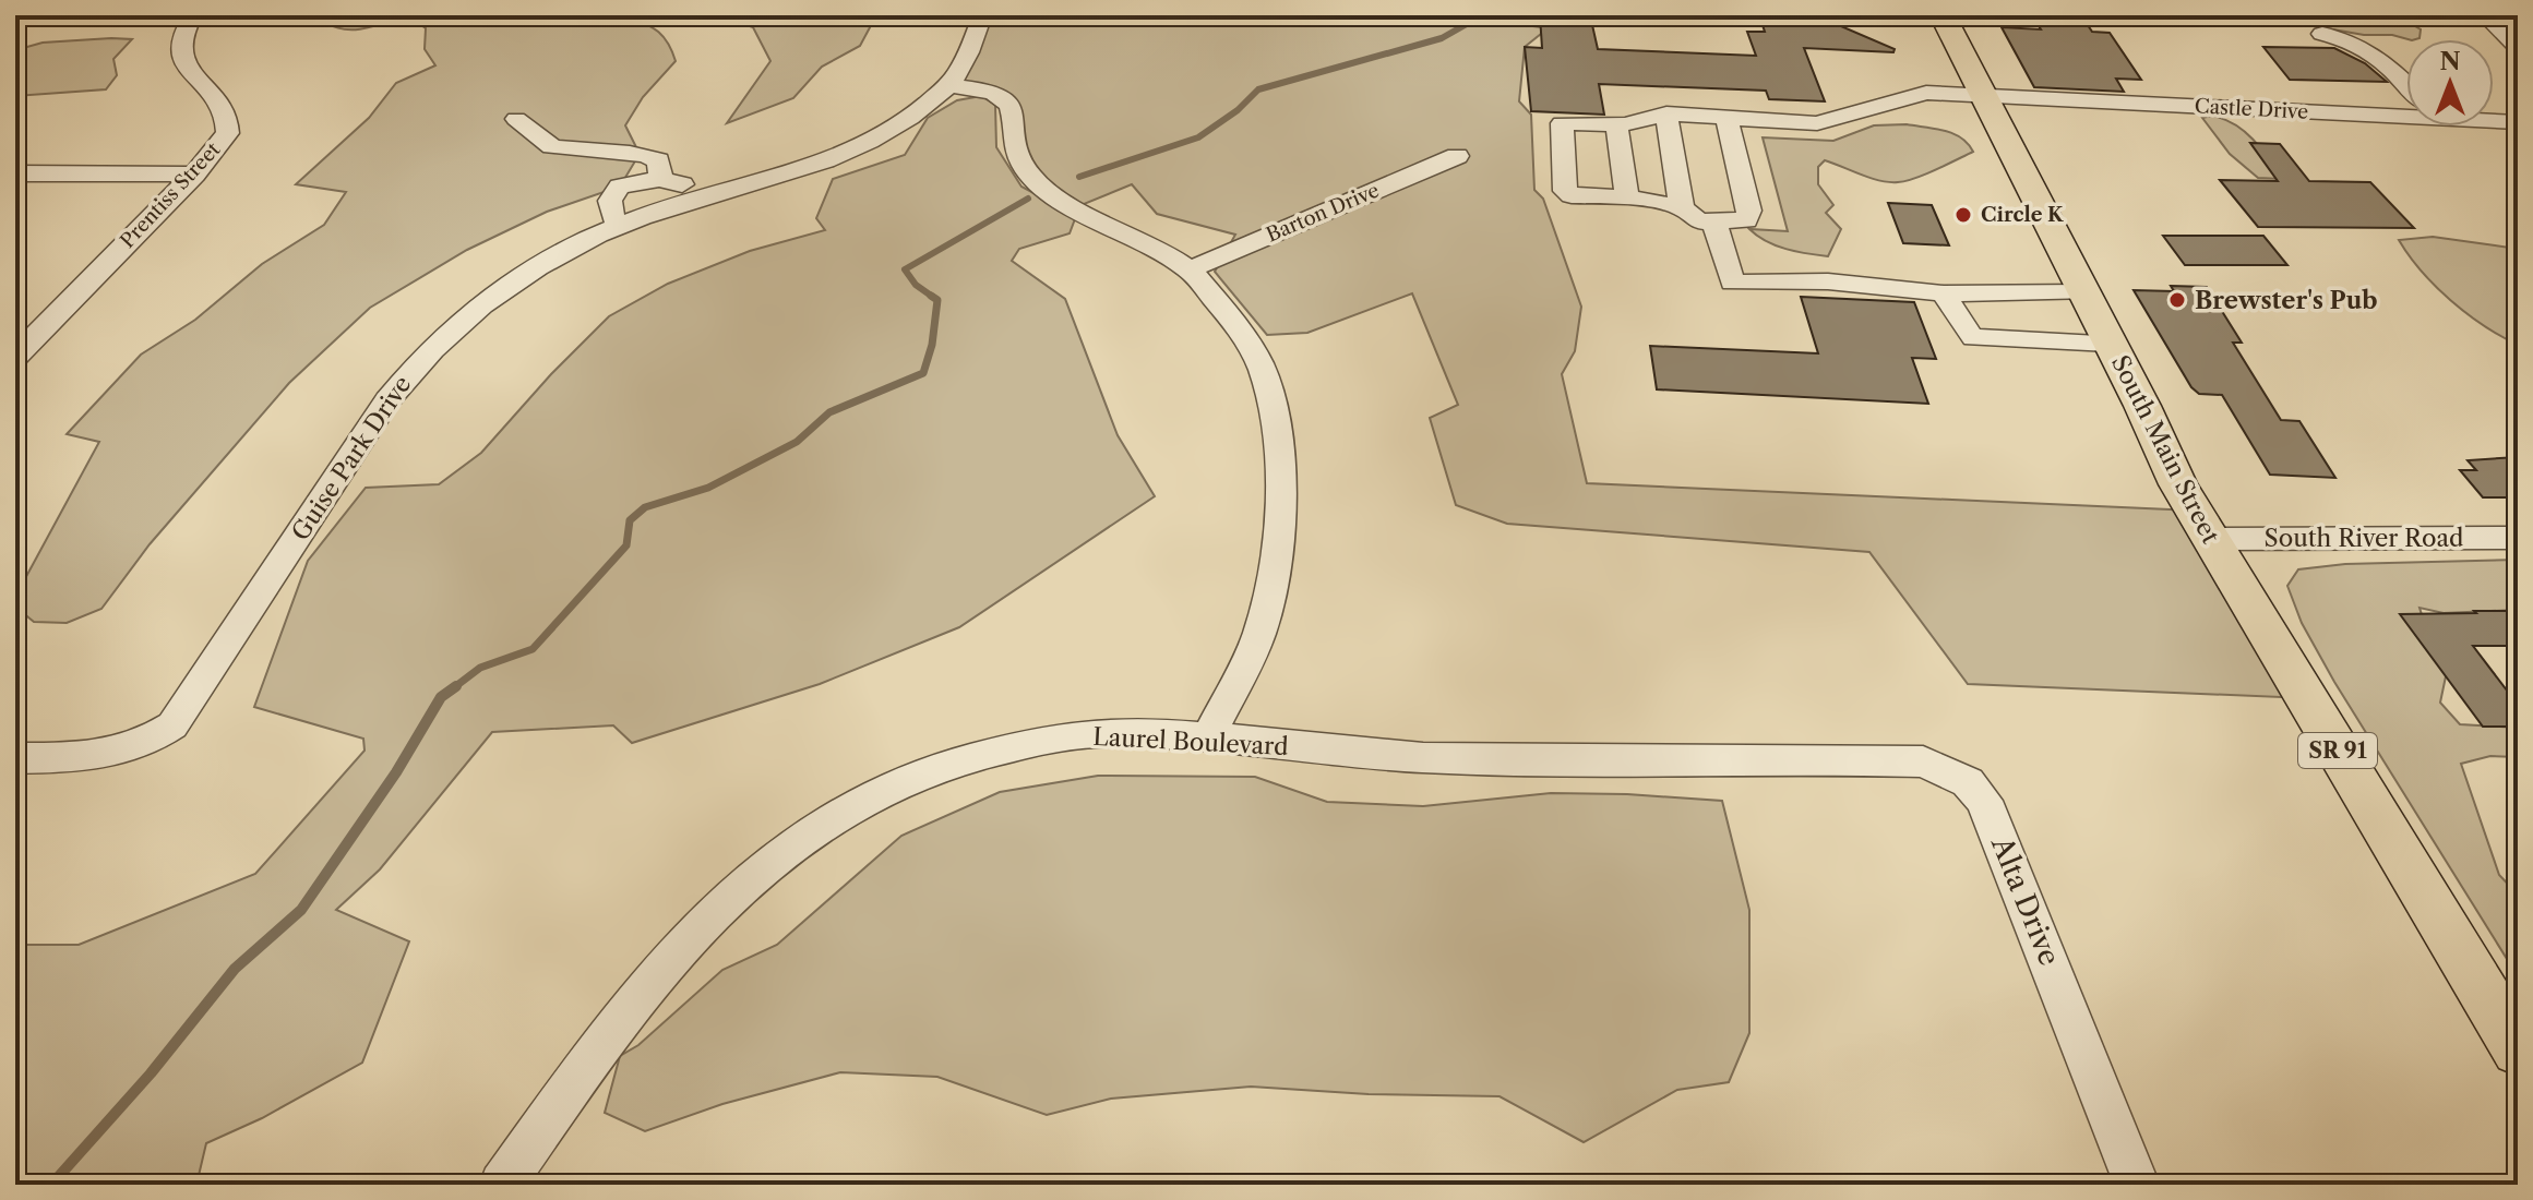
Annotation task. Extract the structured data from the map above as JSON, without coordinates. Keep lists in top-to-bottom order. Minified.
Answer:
{"streets":{"main road":["South Main Street","SR 91"],"street":["Castle Drive","Prentiss Street","Barton Drive","Guise Park Drive","South River Road","Laurel Boulevard","Alta Drive"]},"crossings":[["Castle Drive","South Main Street"],["South Main Street","South River Road"],["Laurel Boulevard","Alta Drive"]],"places":["Circle K","Brewster's Pub"],"north":"top"}
